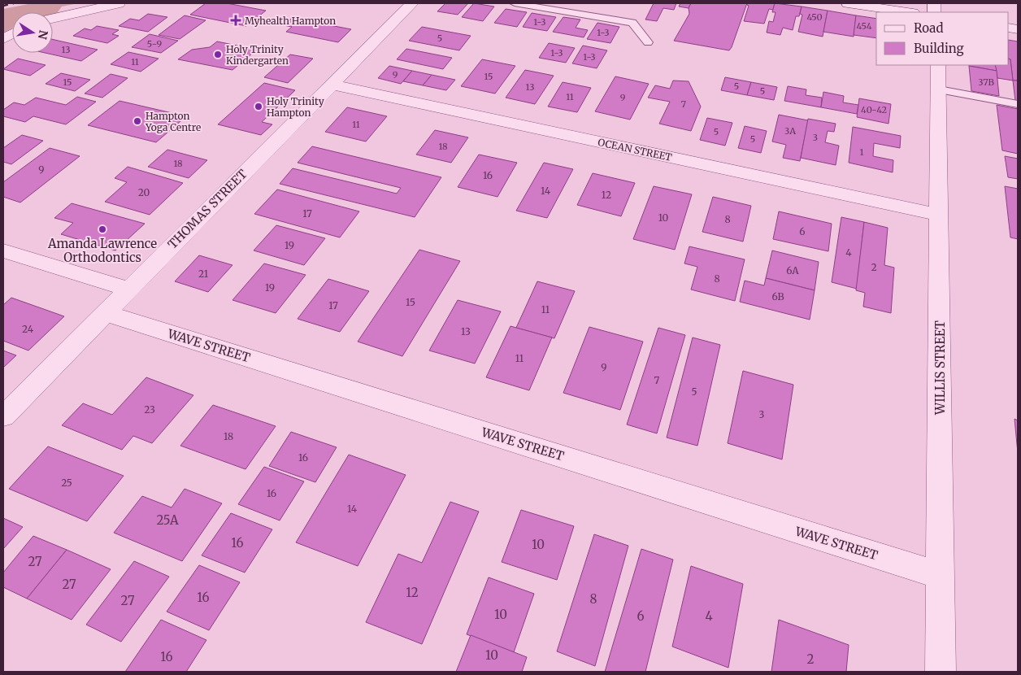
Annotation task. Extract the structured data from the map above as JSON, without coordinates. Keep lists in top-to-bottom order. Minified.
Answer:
{"streets":{"street":["OCEAN STREET","THOMAS STREET","WAVE STREET","WILLIS STREET"]},"crossings":[["OCEAN STREET","THOMAS STREET"],["OCEAN STREET","WILLIS STREET"],["THOMAS STREET","WAVE STREET"],["WAVE STREET","WILLIS STREET"]],"places":{"health":["Myhealth Hampton"],"other":["Holy Trinity Kindergarten","Holy Trinity Hampton","Hampton Yoga Centre","Amanda Lawrence Orthodontics"]},"house_numbers":["450","1-3","454","1-3","5","5-9","13","1-3","1-3","11","9","15","15","37B","5","13","5","11","9","7","40-42","11","3A","5","3","5","18","1","18","9","16","14","20","12","17","10","8","6","19","4","2","6A","21","8","19","6B","15","17","11","24","13","11","9","7","5","23","3","18","16","25","16","14","25A","16","10","27","27","12","16","8","27","10","6","4","10","16","2"],"legend":["Road","Building"],"north":"right"}
